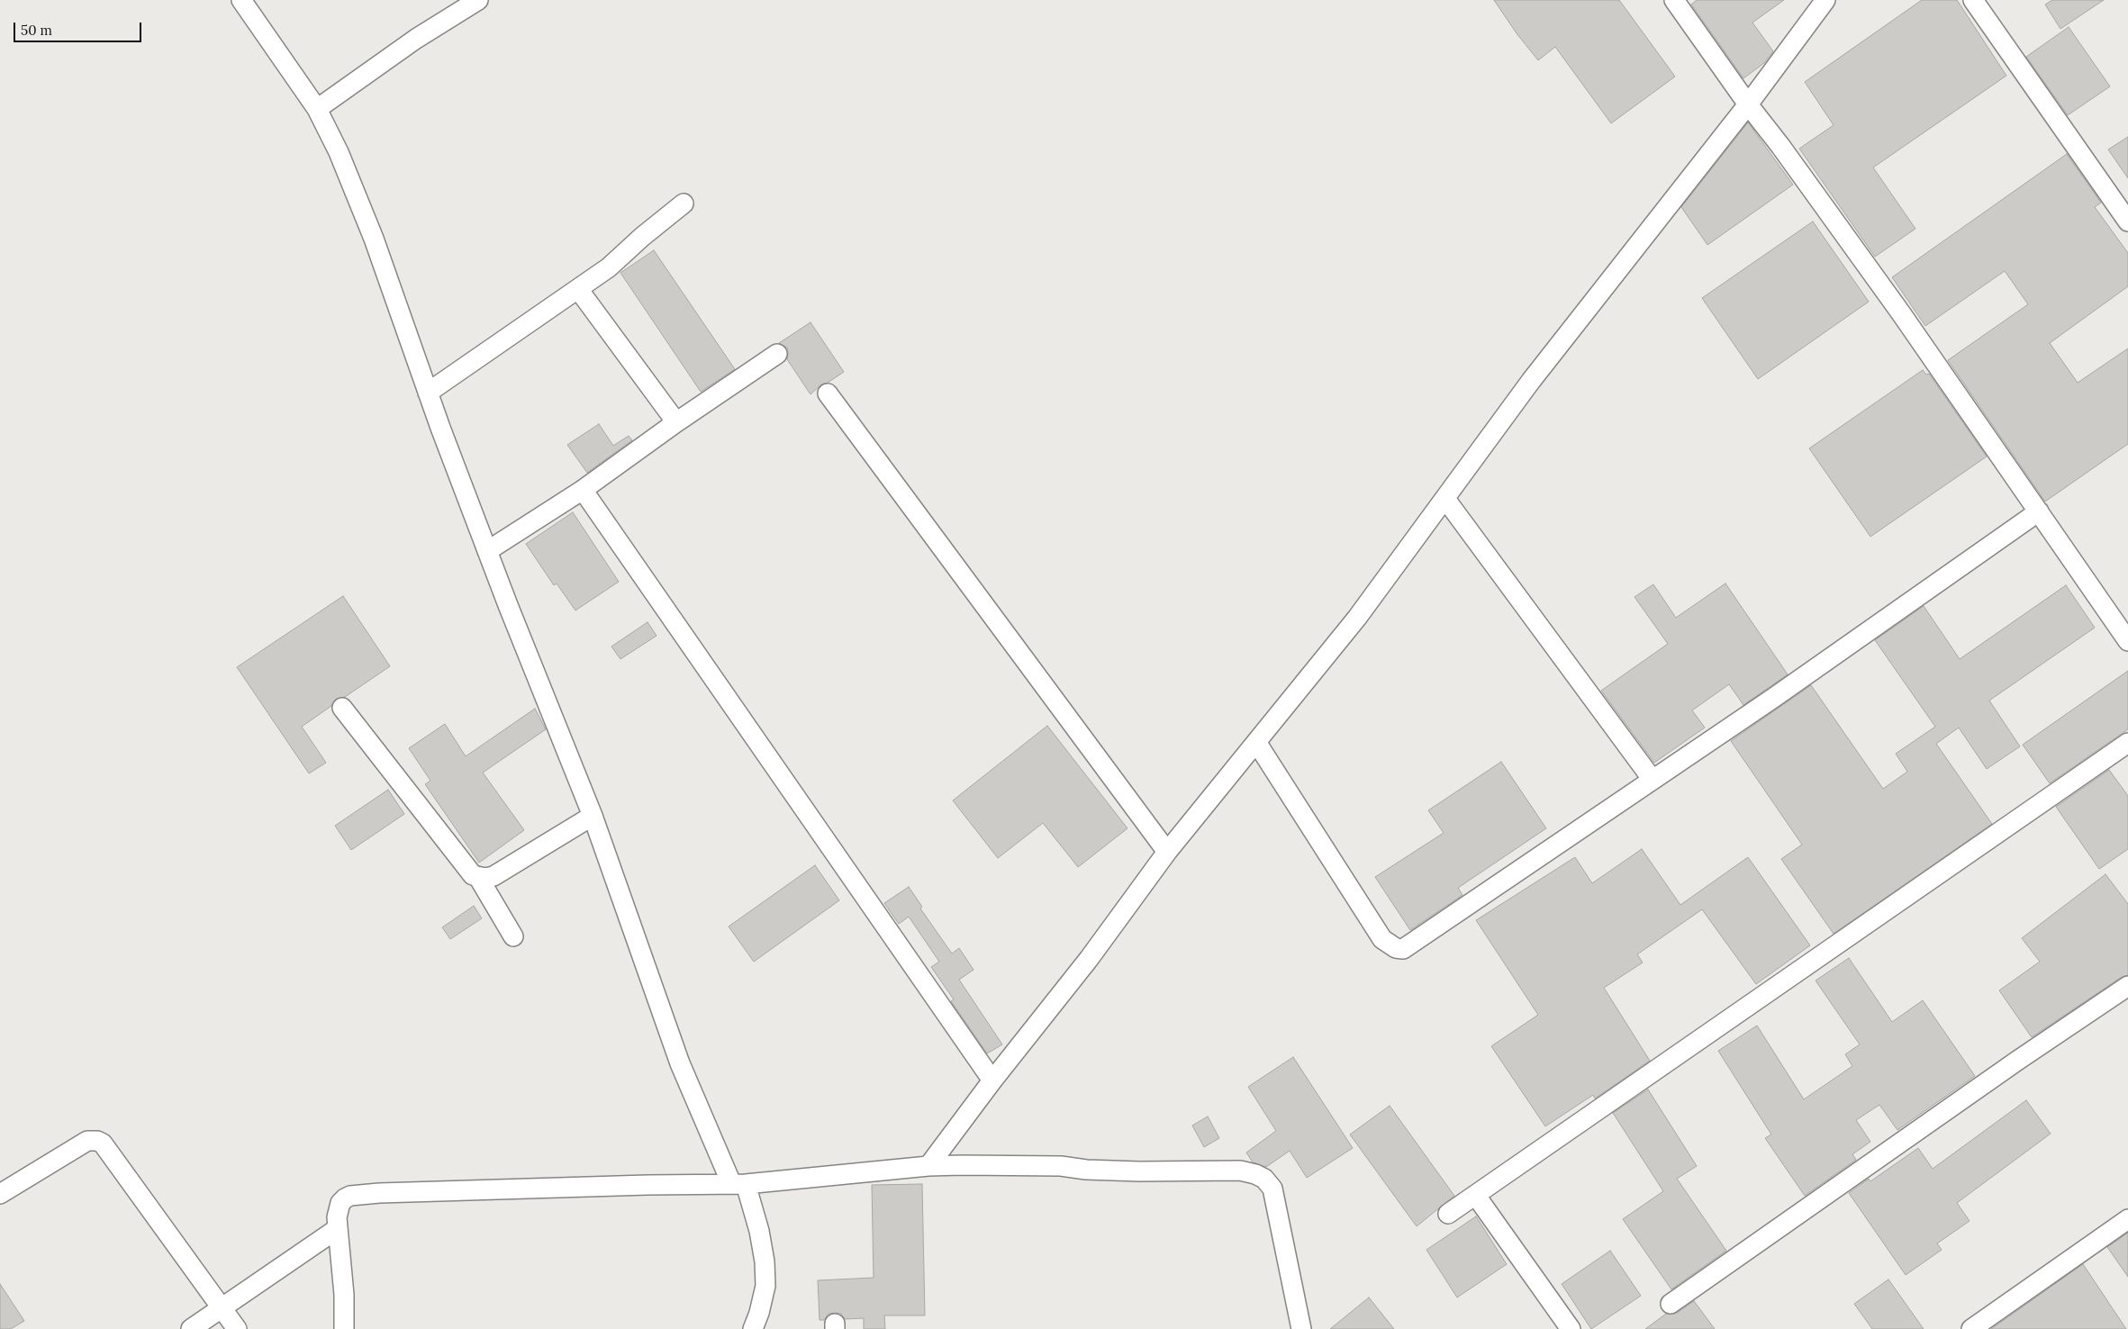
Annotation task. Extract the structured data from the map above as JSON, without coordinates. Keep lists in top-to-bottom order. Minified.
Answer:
{"scale_bar":"50 m"}
